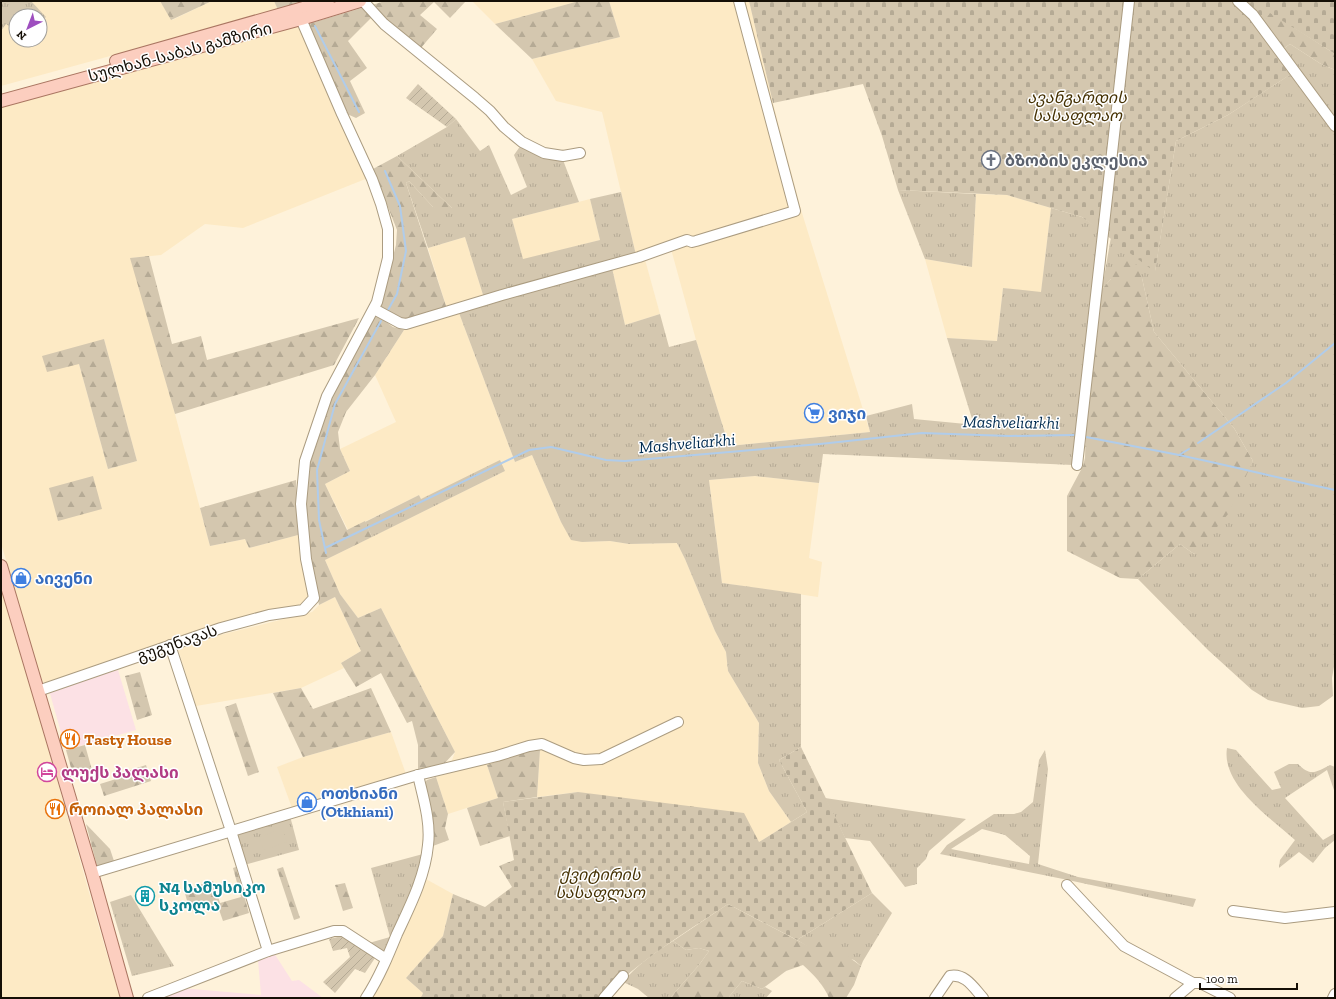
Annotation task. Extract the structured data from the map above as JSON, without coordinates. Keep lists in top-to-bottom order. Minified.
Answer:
{"streets":{"main road":["სულხან-საბას გამზირი"],"street":["გუგუნავას"]},"water":["Mashveliarkhi"],"parks":["ავანგარდის სასაფლაო","ქვიტირის სასაფლაო"],"places":{"church":["ბზობის ეკლესია"],"supermarket":["ვიჯი"],"shop":["აივენი","ოთხიანი (Otkhiani)"],"restaurant":["Tasty House","როიალ პალასი"],"hotel":["ლუქს პალასი"],"building":["N4 სამუსიკო სკოლა"]},"scale_bar":"100 m","north":"bottom left"}
